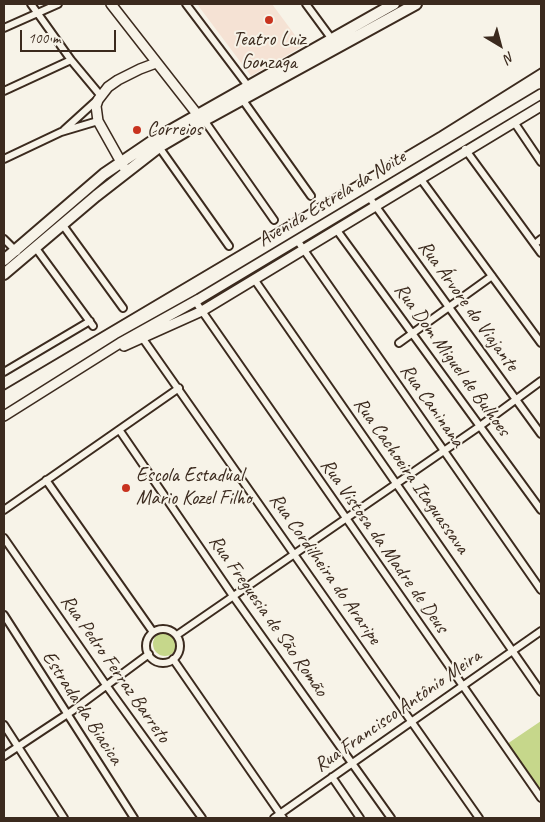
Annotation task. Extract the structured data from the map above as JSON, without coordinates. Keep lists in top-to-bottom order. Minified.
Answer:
{"streets":{"street":["Avenida Estrela da Noite","Rua Árvore do Viajante","Rua Dom Miguel de Bulhoes","Rua Caninana","Rua Cachoeira Itaguassava","Rua Vistosa da Madre de Deus","Rua Cordilheira do Araripe","Rua Freguesia de São Romão","Rua Pedro Ferraz Barreto","Estrada da Biacica","Rua Francisco Antônio Meira"]},"crossings":[["Avenida Estrela da Noite","Rua Árvore do Viajante"],["Avenida Estrela da Noite","Rua Dom Miguel de Bulhoes"],["Avenida Estrela da Noite","Rua Caninana"],["Avenida Estrela da Noite","Rua Cachoeira Itaguassava"],["Avenida Estrela da Noite","Rua Vistosa da Madre de Deus"],["Avenida Estrela da Noite","Rua Cordilheira do Araripe"],["Rua Cachoeira Itaguassava","Rua Francisco Antônio Meira"],["Rua Vistosa da Madre de Deus","Rua Francisco Antônio Meira"],["Rua Cordilheira do Araripe","Rua Francisco Antônio Meira"],["Rua Freguesia de São Romão","Rua Francisco Antônio Meira"]],"places":["Teatro Luiz Gonzaga","Correios","Escola Estadual Mario Kozel Filho"],"scale_bar":"100 m","north":"bottom right"}
